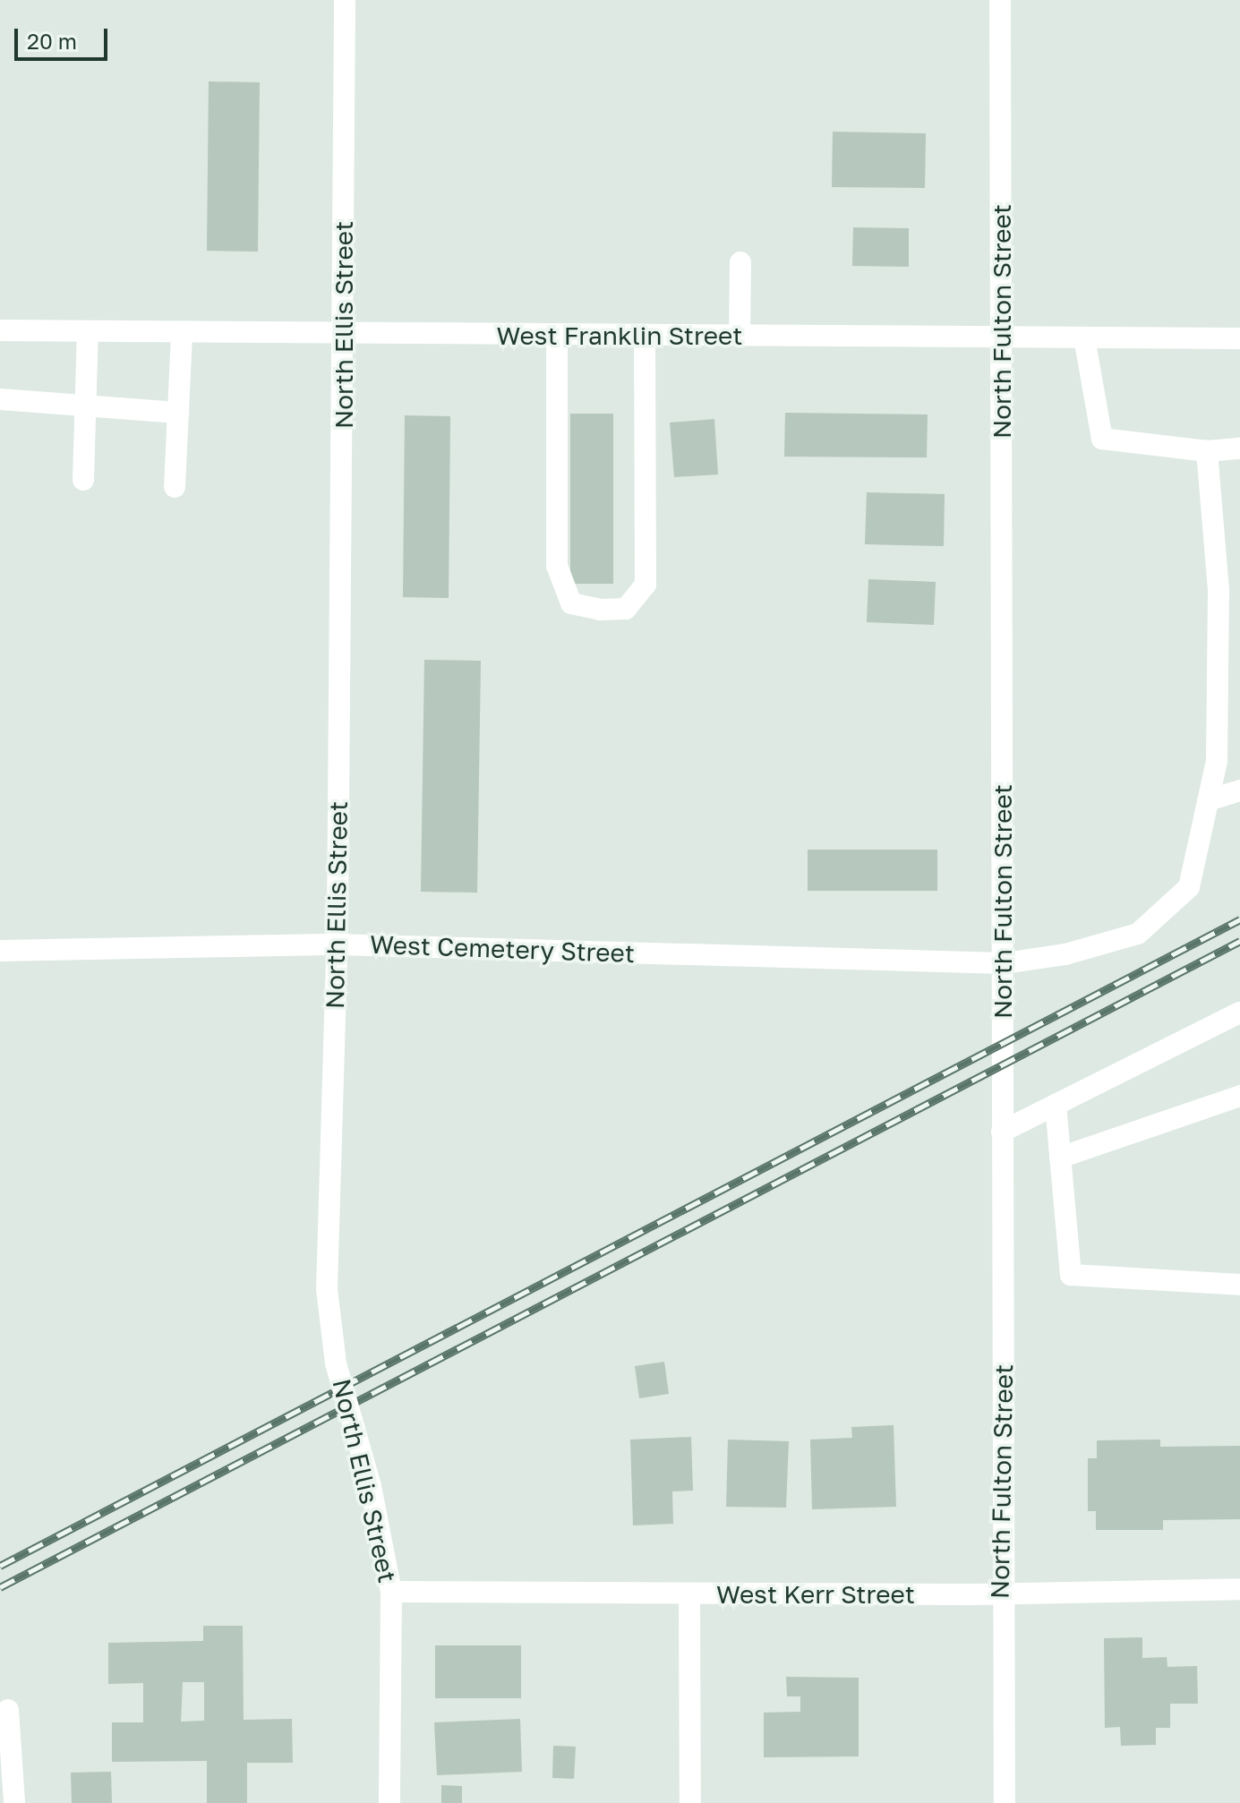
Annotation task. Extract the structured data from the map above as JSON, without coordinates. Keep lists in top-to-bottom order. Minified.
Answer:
{"streets":{"street":["North Fulton Street","North Ellis Street","West Franklin Street","West Cemetery Street","West Kerr Street"]},"crossings":[["North Fulton Street","West Franklin Street"],["North Fulton Street","West Cemetery Street"],["North Fulton Street","West Kerr Street"],["North Ellis Street","West Franklin Street"],["North Ellis Street","West Cemetery Street"],["North Ellis Street","West Kerr Street"]],"scale_bar":"20 m"}
